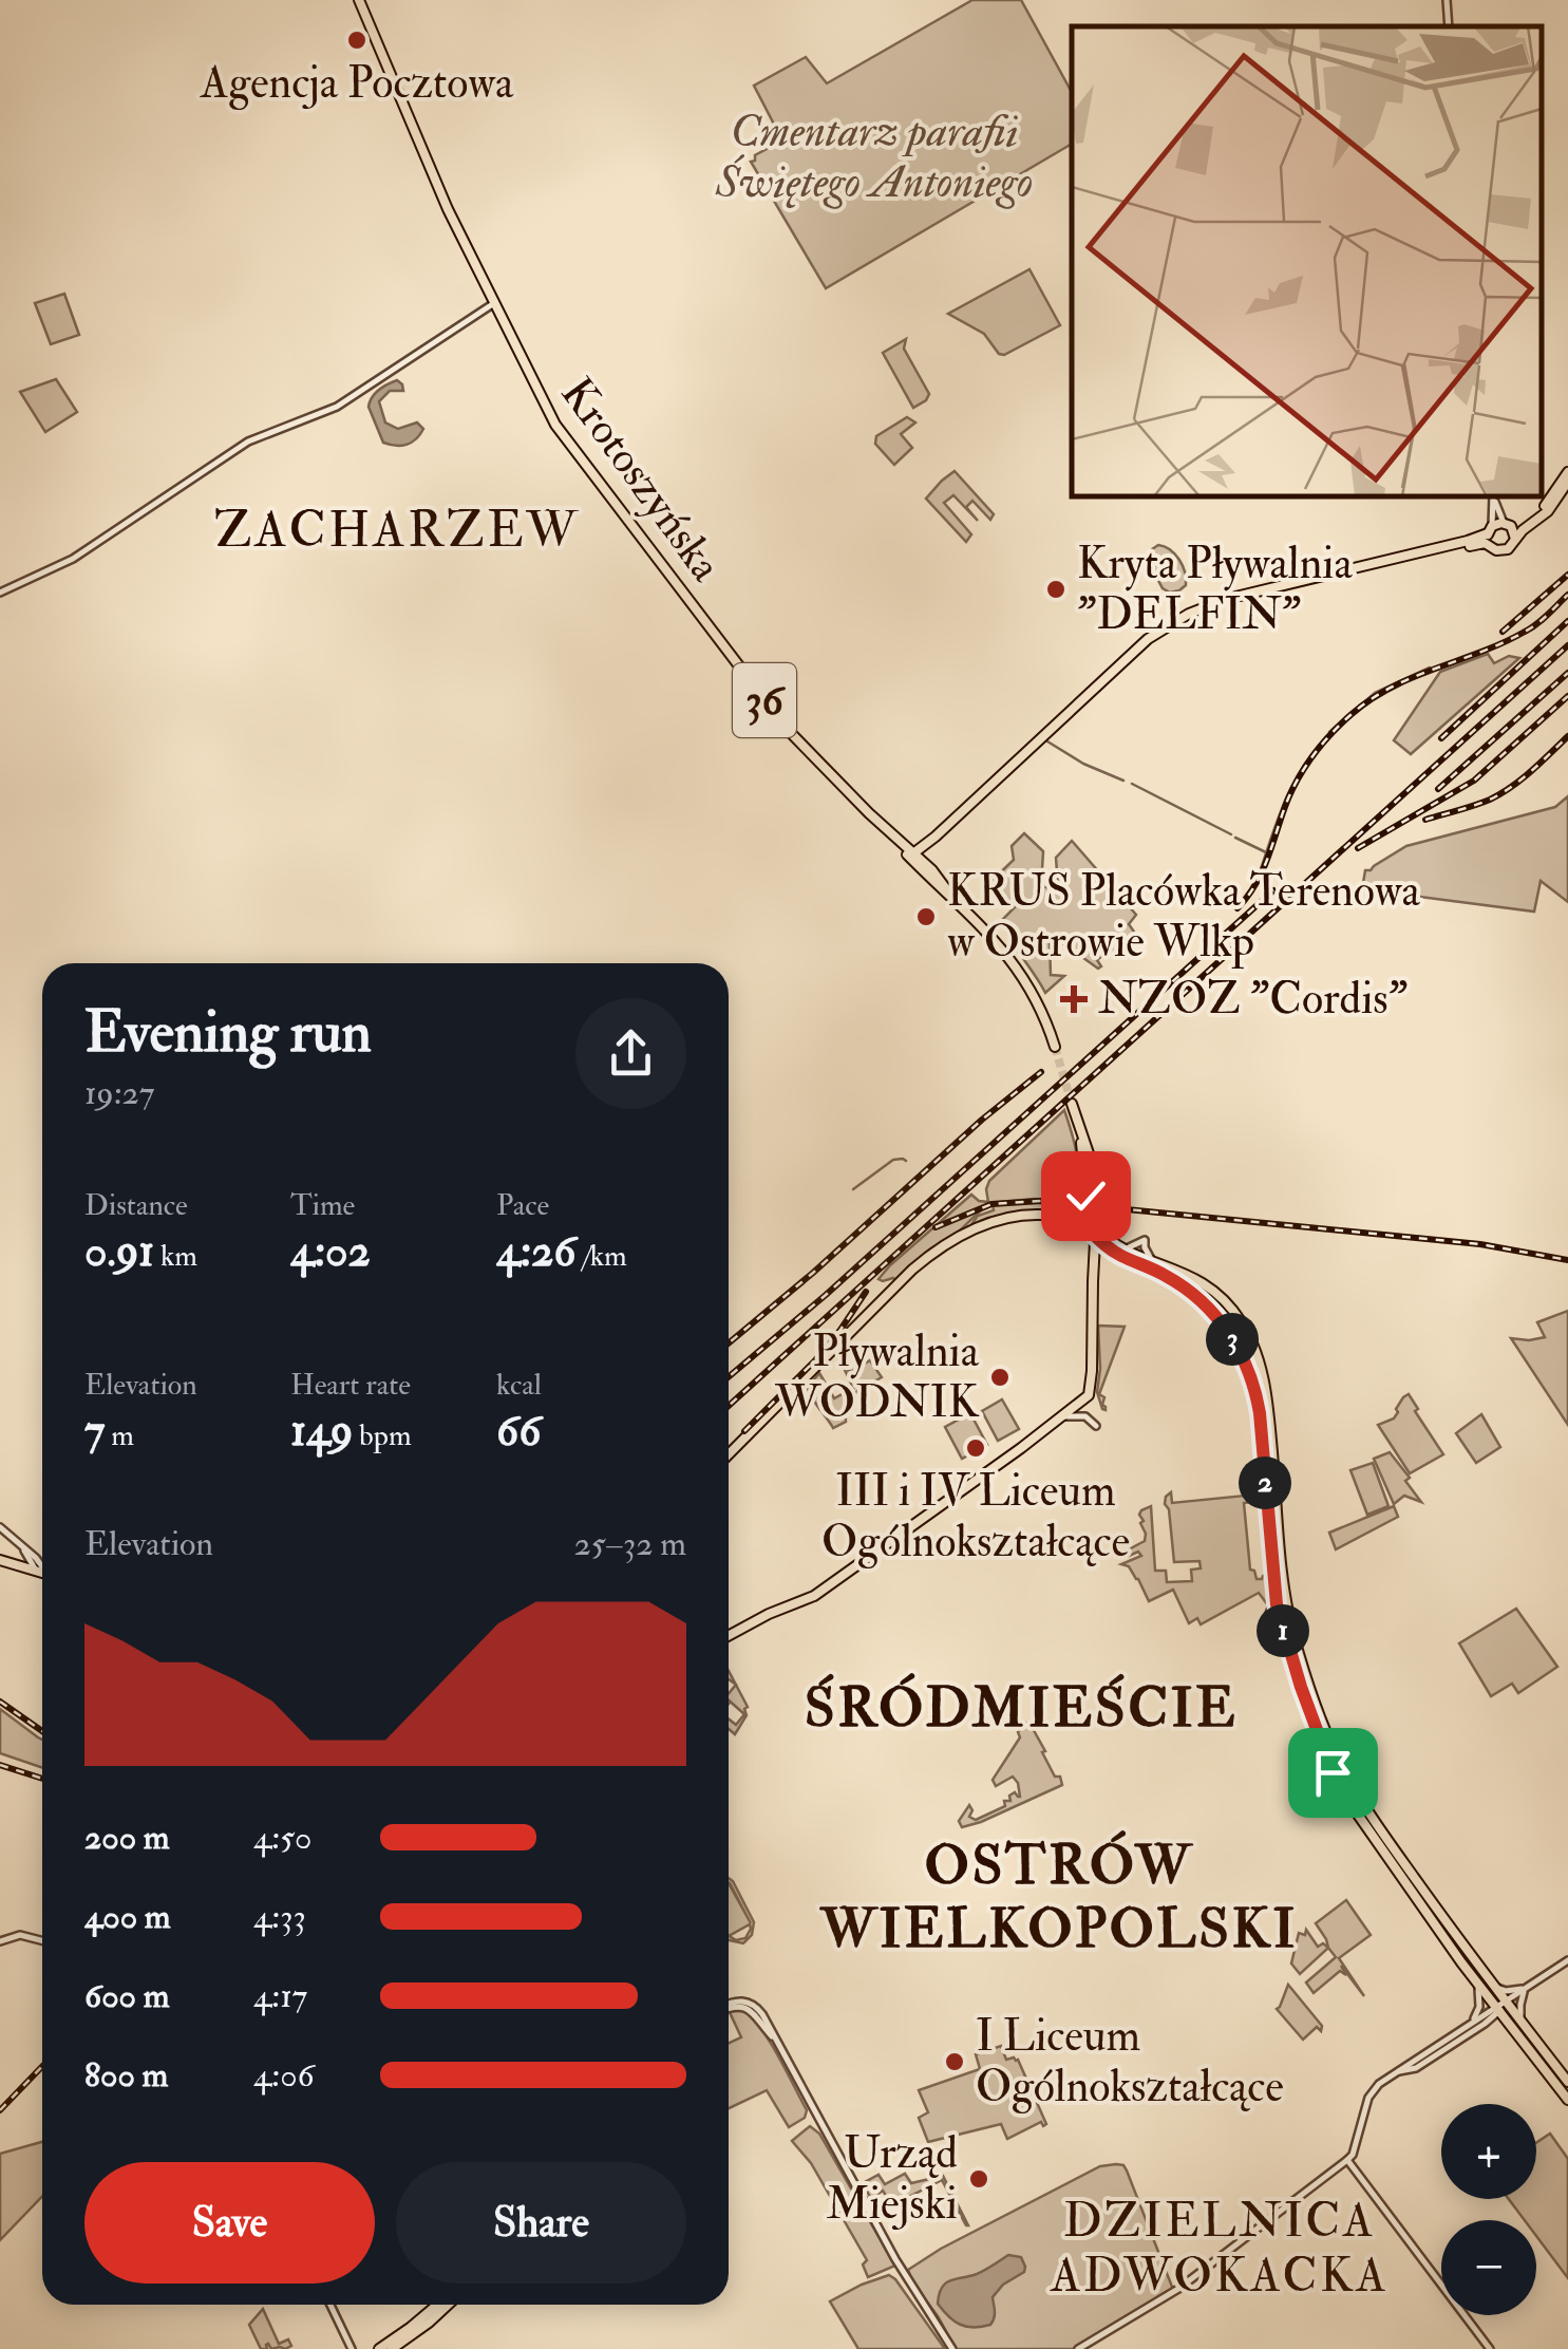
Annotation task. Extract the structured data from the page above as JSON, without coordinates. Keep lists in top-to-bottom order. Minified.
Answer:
{"streets":{"main road":["Krotoszyńska","36"]},"districts":["ZACHARZEW","ŚRÓDMIEŚCIE","OSTRÓW WIELKOPOLSKI","DZIELNICA ADWOKACKA"],"parks":["Cmentarz parafii Świętego Antoniego"],"places":{"other":["Agencja Pocztowa","Kryta Pływalnia \"DELFIN\"","KRUS Placówka Terenowa w Ostrowie Wlkp","Pływalnia WODNIK","III i IV Liceum Ogólnokształcące","I Liceum Ogólnokształcące","Urząd Miejski"],"health":["NZOZ \"Cordis\""]},"page":{"heading":["Evening run","19:27"],"stats":[["Distance","0.91 km"],["Time","4:02"],["Pace","4:26 /km"],["Elevation","7 m"],["Heart rate","149 bpm"],["kcal","66"]],"pins":["3","2","1"],"chart":["Elevation","25–32 m"],"list":[{"name":"200 m","note":"4:50"},{"name":"400 m","note":"4:33"},{"name":"600 m","note":"4:17"},{"name":"800 m","note":"4:06"}],"map_buttons":["+","−"],"buttons":["Save","Share"]}}
